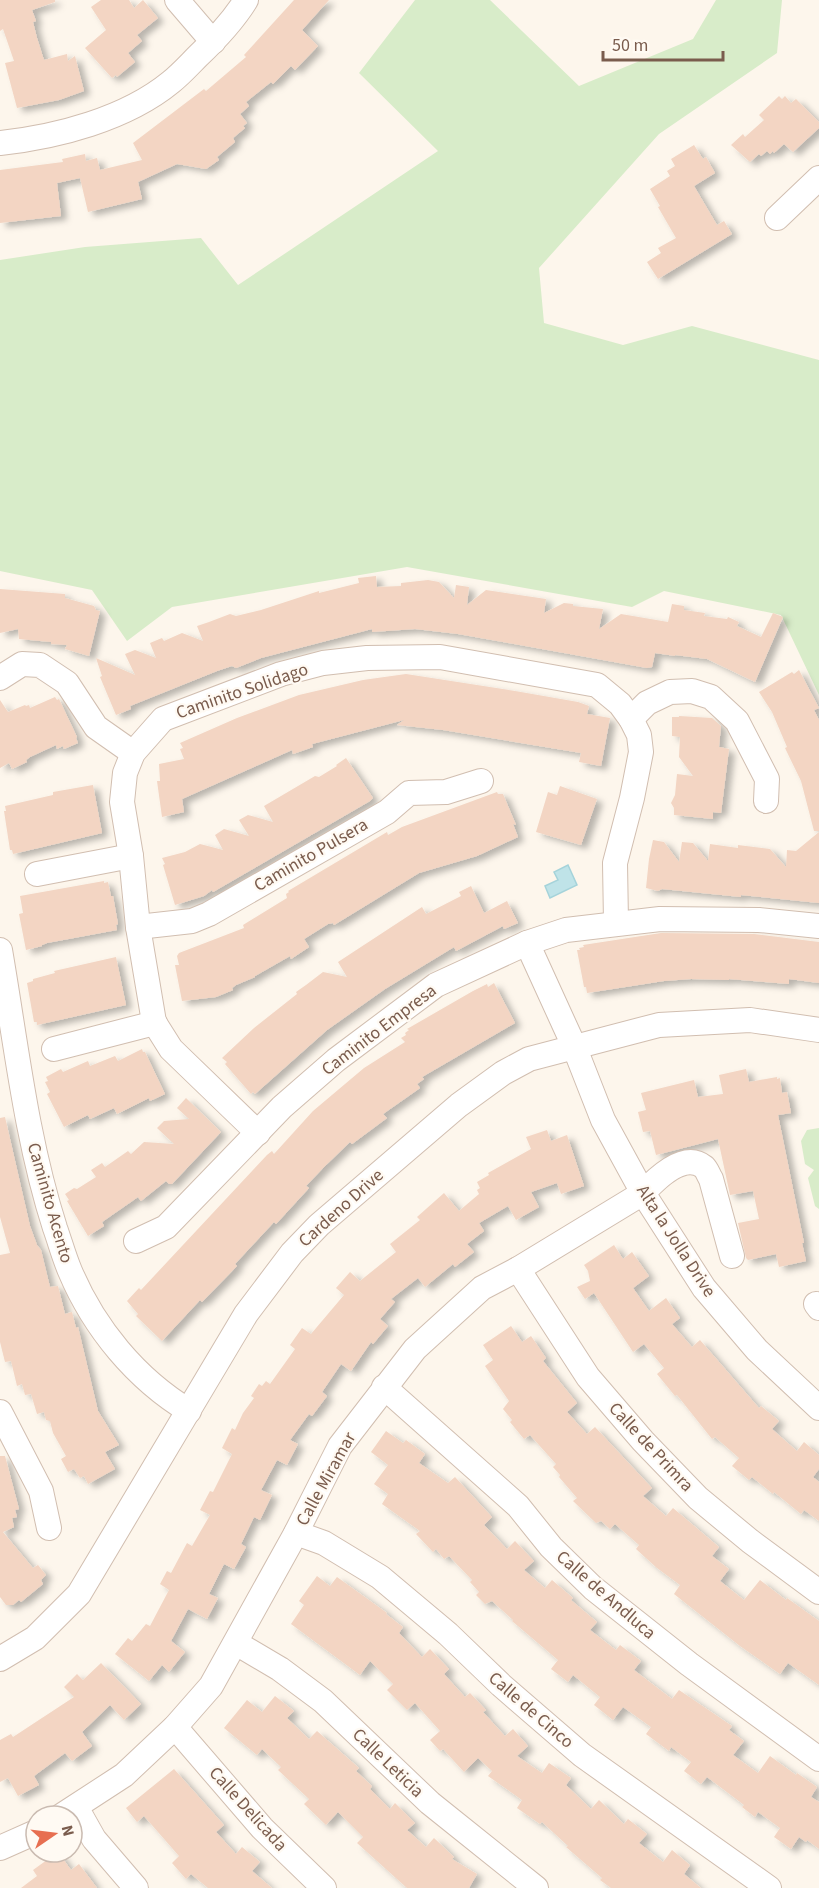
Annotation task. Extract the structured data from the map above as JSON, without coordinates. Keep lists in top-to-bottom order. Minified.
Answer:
{"streets":{"street":["Caminito Solidago","Caminito Pulsera","Caminito Empresa","Caminito Acento","Cardeno Drive","Alta la Jolla Drive","Calle de Primra","Calle Miramar","Calle de Andluca","Calle de Cinco","Calle Leticia","Calle Delicada"]},"crossings":[["Caminito Solidago","Caminito Pulsera"],["Caminito Solidago","Caminito Empresa"],["Caminito Empresa","Alta la Jolla Drive"],["Caminito Acento","Cardeno Drive"],["Cardeno Drive","Alta la Jolla Drive"],["Alta la Jolla Drive","Calle Miramar"],["Calle de Primra","Calle Miramar"],["Calle Miramar","Calle de Andluca"],["Calle Miramar","Calle de Cinco"],["Calle Miramar","Calle Leticia"],["Calle Miramar","Calle Delicada"]],"scale_bar":"50 m","north":"right"}
